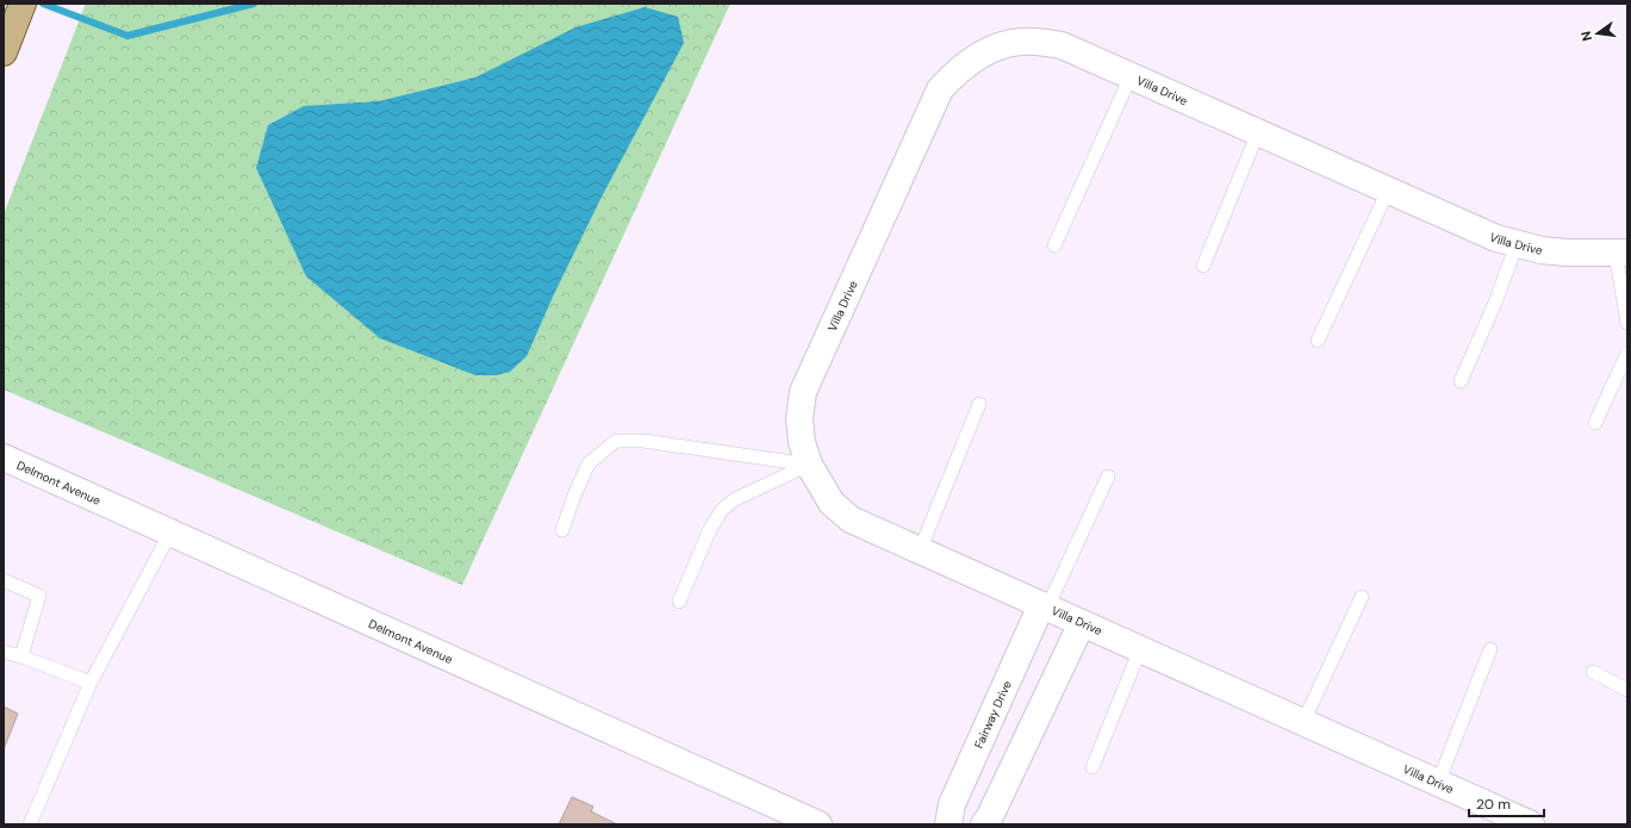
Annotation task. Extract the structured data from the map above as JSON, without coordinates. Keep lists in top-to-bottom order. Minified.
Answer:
{"streets":{"street":["Villa Drive","Delmont Avenue","Fairway Drive"]},"crossings":[["Villa Drive","Fairway Drive"]],"scale_bar":"20 m","north":"left"}
